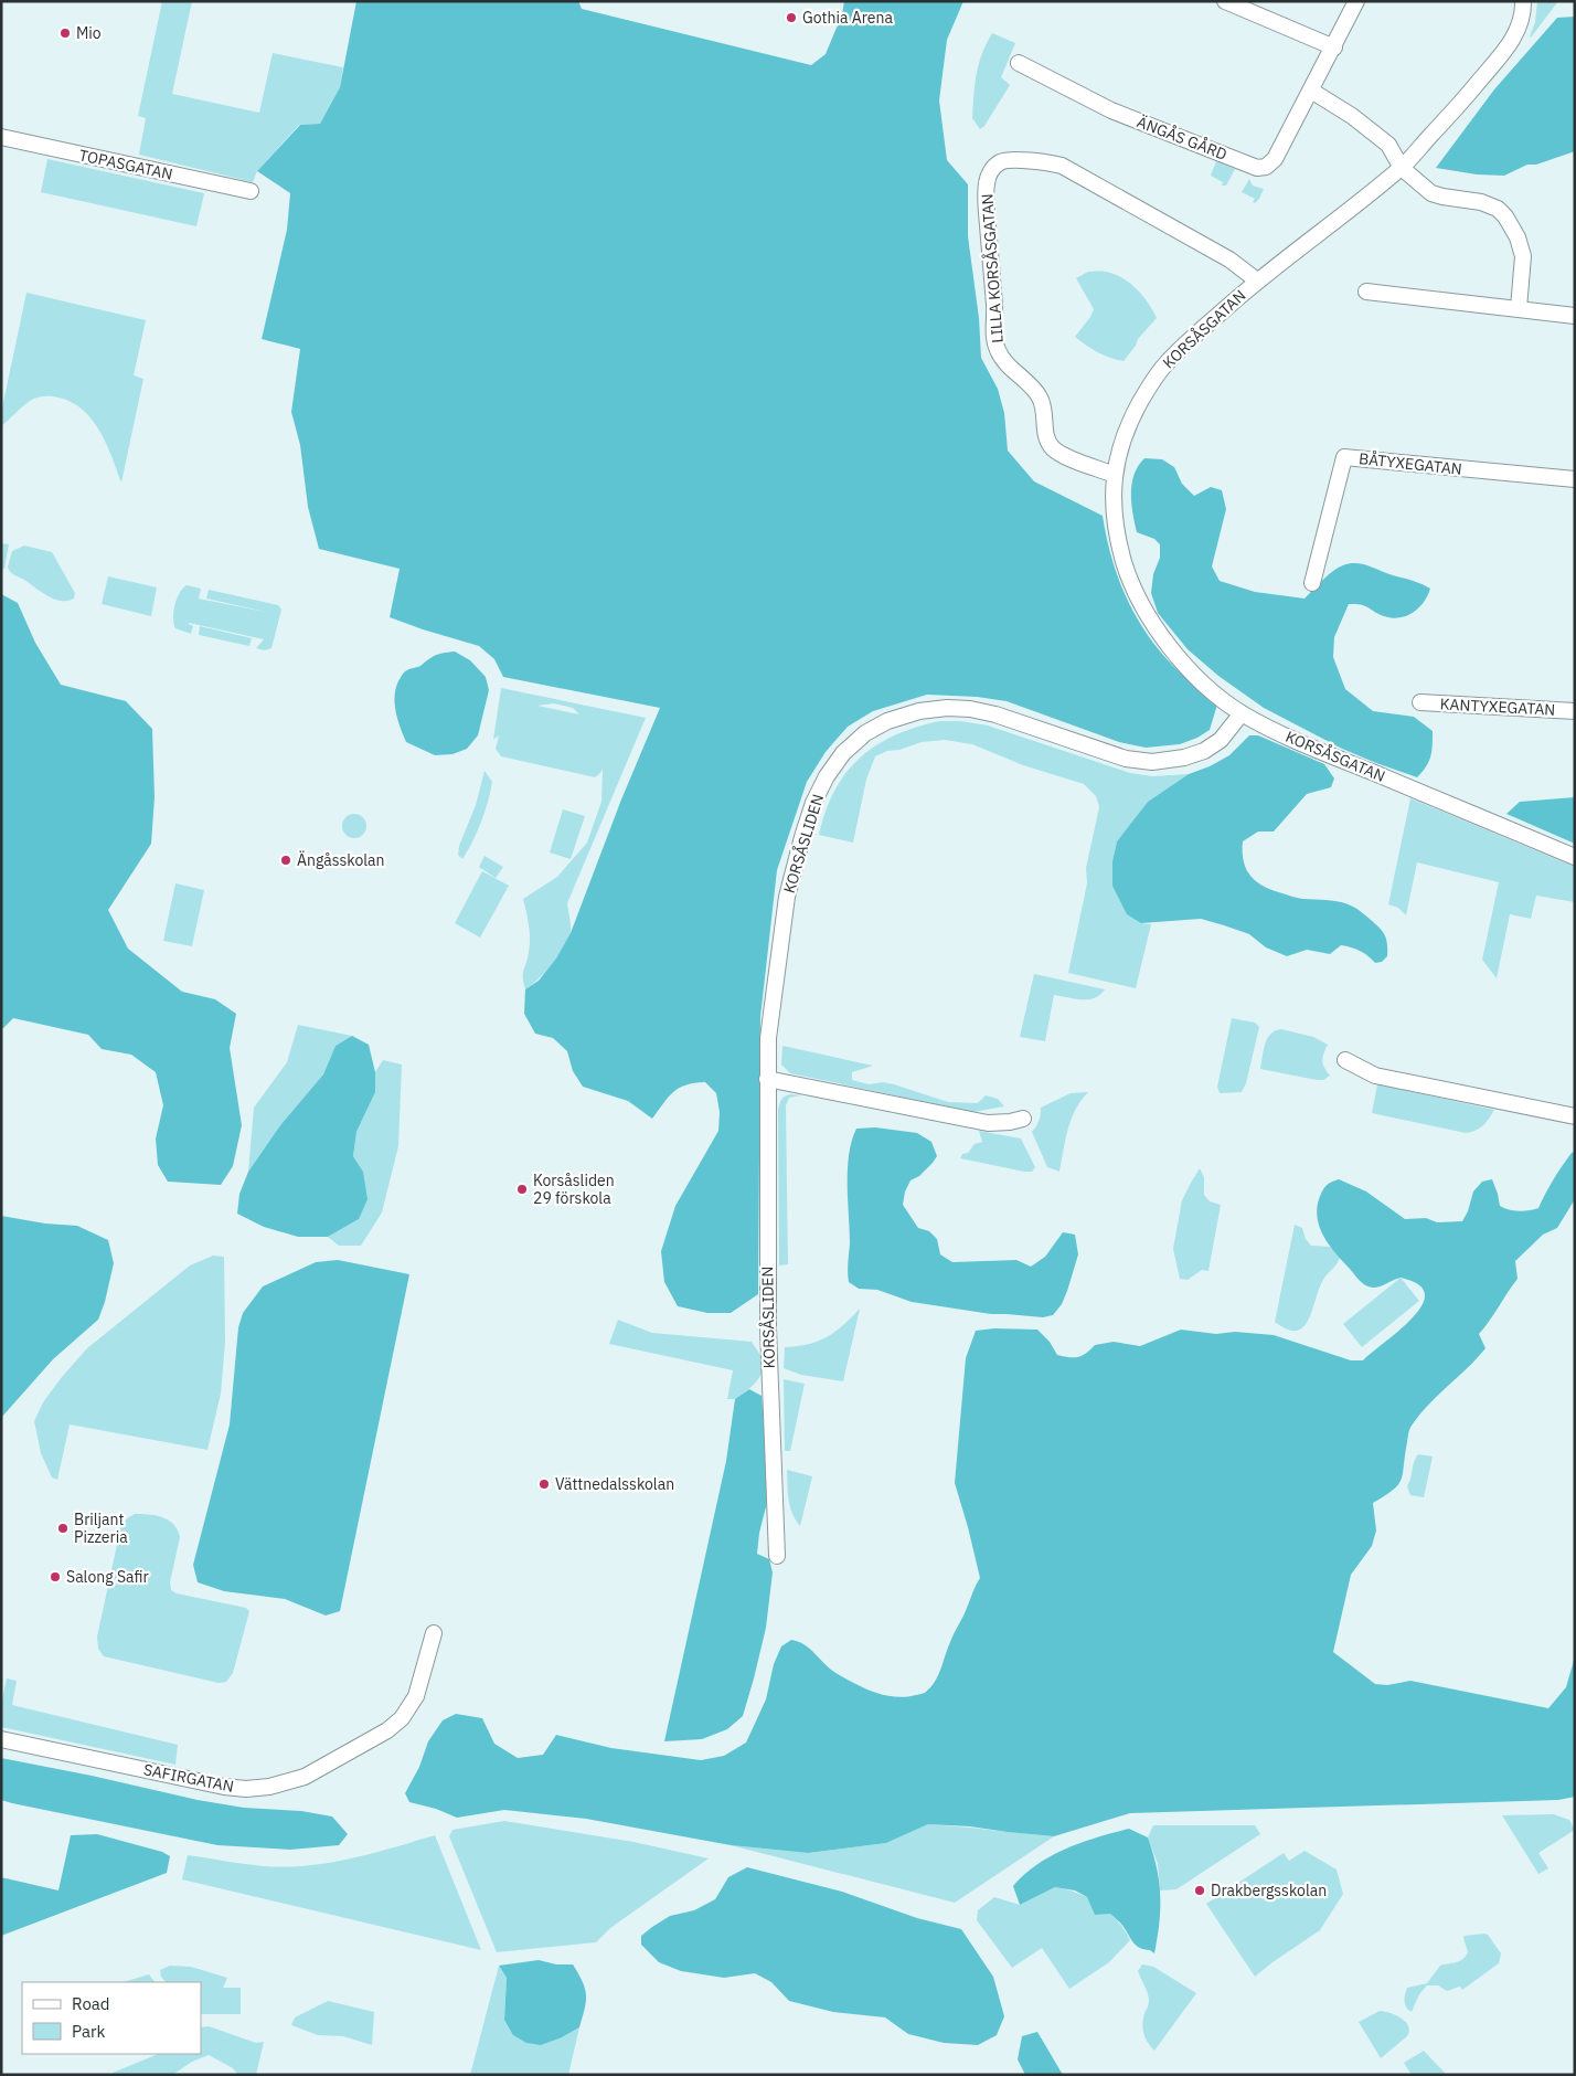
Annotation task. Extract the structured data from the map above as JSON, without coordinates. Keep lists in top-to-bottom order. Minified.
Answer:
{"streets":{"street":["ÄNGÅS GÅRD","TOPASGATAN","LILLA KORSÅSGATAN","KORSÅSGATAN","BÅTYXEGATAN","KANTYXEGATAN","KORSÅSLIDEN","SAFIRGATAN"]},"crossings":[["LILLA KORSÅSGATAN","KORSÅSGATAN"],["KORSÅSGATAN","KORSÅSLIDEN"]],"places":["Gothia Arena","Mio","Ängåsskolan","Korsåsliden 29 förskola","Vättnedalsskolan","Briljant Pizzeria","Salong Safir","Drakbergsskolan"],"legend":["Road","Park"]}
